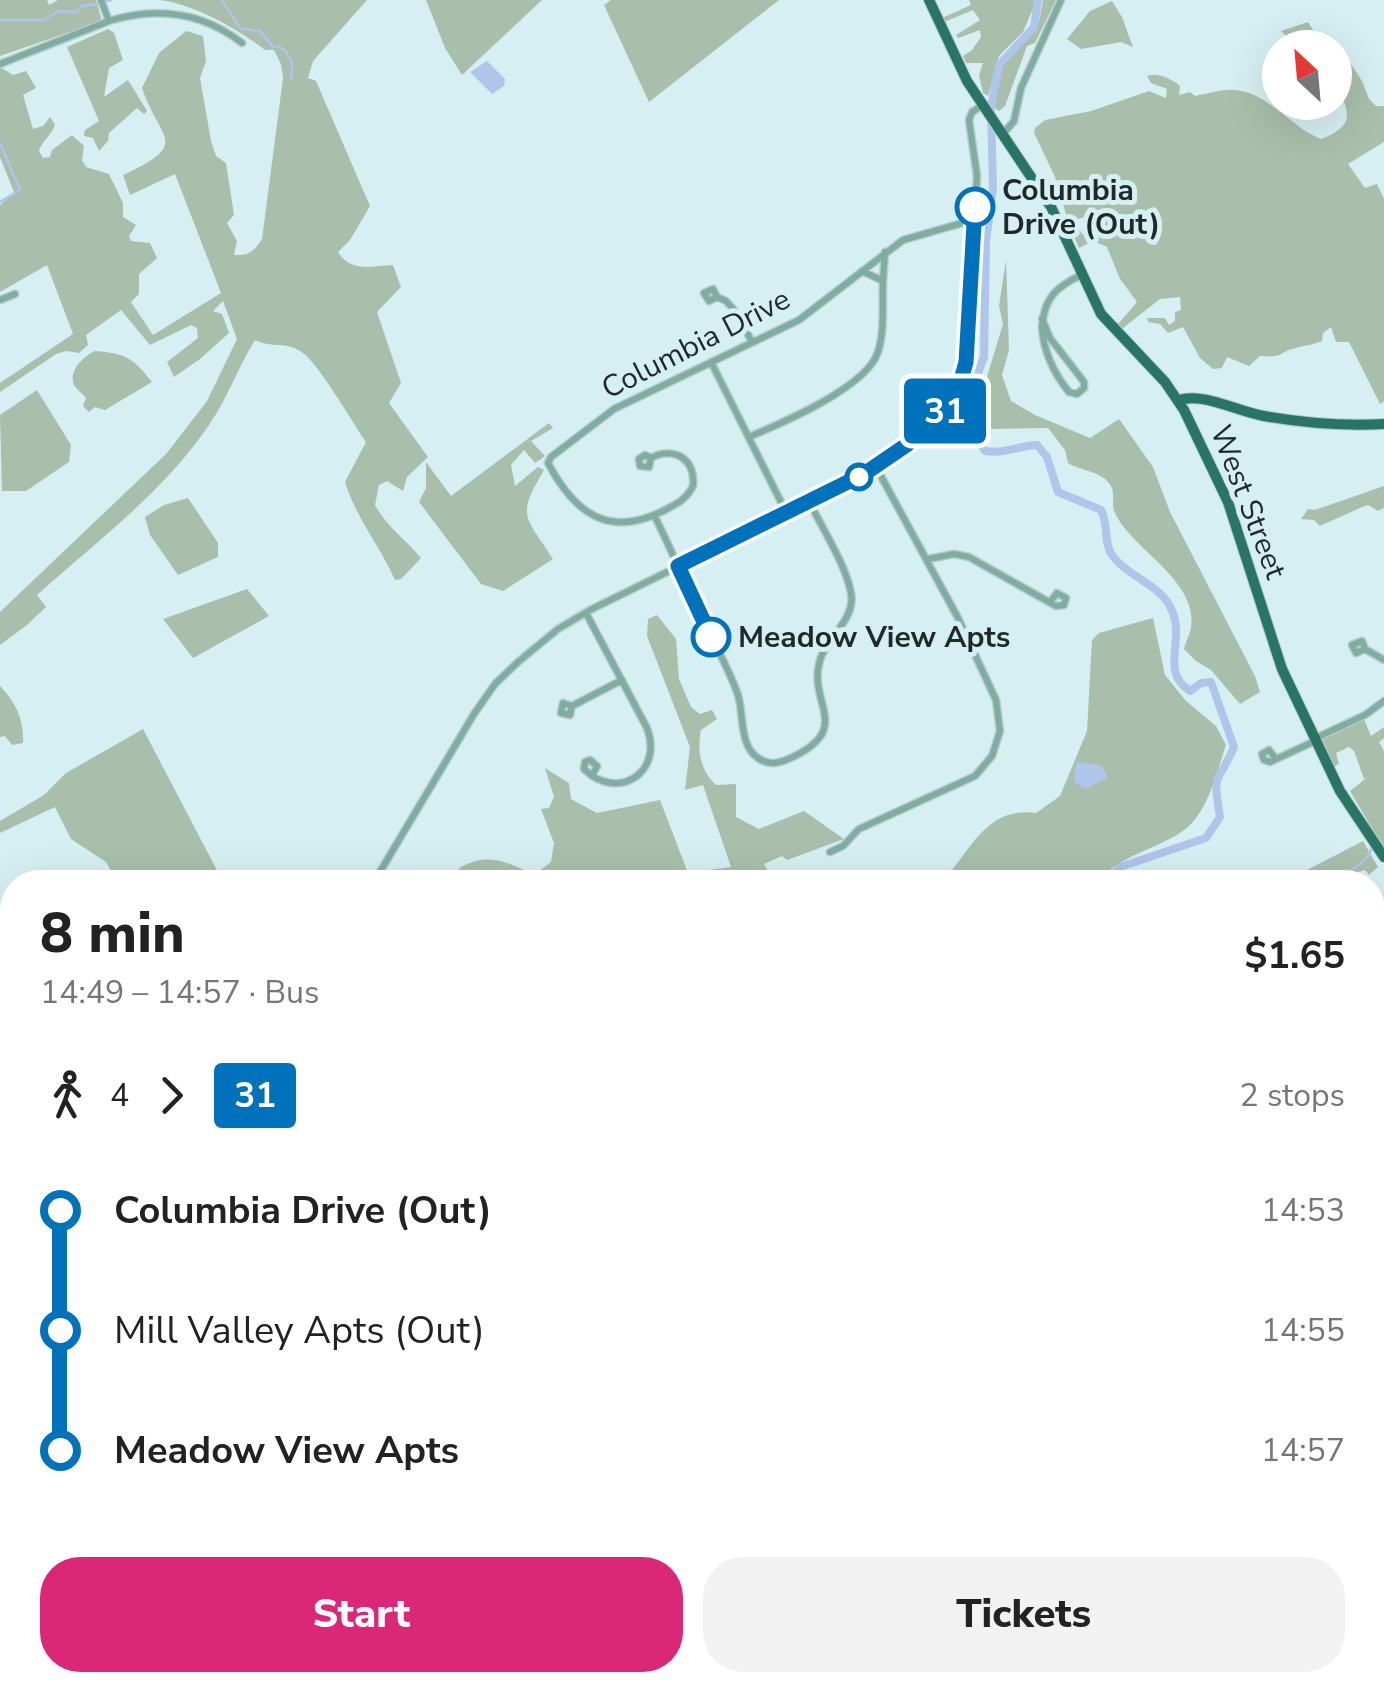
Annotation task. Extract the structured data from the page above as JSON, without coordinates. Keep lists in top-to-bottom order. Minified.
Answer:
{"streets":{"main road":["West Street"],"street":["Columbia Drive"]},"places":["Columbia Drive (Out)","Meadow View Apts"],"lines":["bus line 31"],"north":"top left","page":{"on_map":"31","heading":["8 min","14:49 – 14:57 · Bus","$1.65"],"legs":["4","31","2 stops"],"list":[{"name":"Columbia Drive (Out)","value":"14:53"},{"name":"Mill Valley Apts (Out)","value":"14:55"},{"name":"Meadow View Apts","value":"14:57"}],"buttons":["Start","Tickets"]}}
